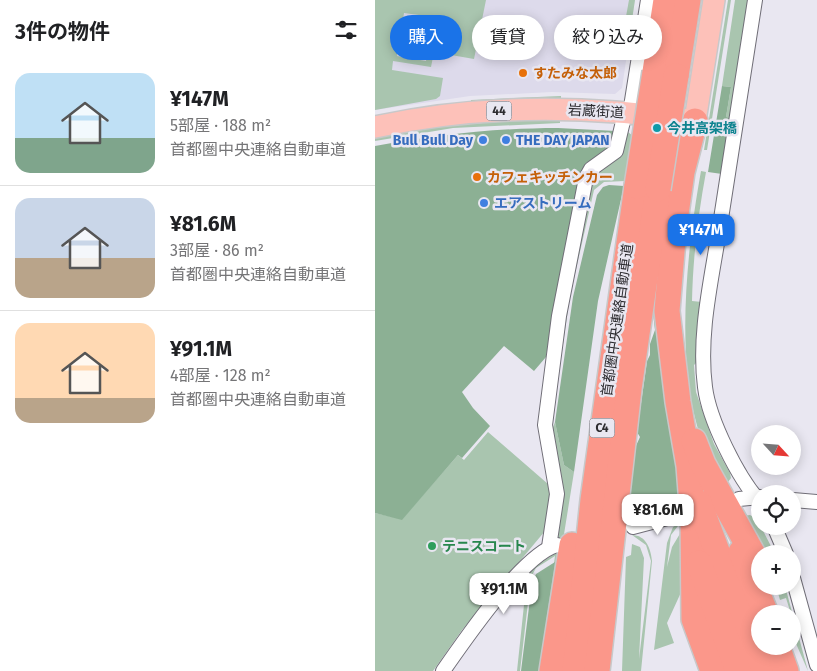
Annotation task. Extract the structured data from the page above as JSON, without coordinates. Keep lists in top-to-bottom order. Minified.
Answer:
{"streets":{"highway":["首都圏中央連絡自動車道","C4"],"main road":["44","岩蔵街道"]},"places":["すたみな太郎","今井高架橋","Bull Bull Day","THE DAY JAPAN","カフェキッチンカー","エアストリーム","テニスコート"],"north":"bottom right","page":{"heading":"3件の物件","chip":["購入","賃貸","絞り込み"],"list":[{"name":"¥147M","note":"5部屋 · 188 m² · 首都圏中央連絡自動車道"},{"name":"¥81.6M","note":"3部屋 · 86 m² · 首都圏中央連絡自動車道"},{"name":"¥91.1M","note":"4部屋 · 128 m² · 首都圏中央連絡自動車道"}],"price":["¥147M","¥81.6M","¥91.1M"],"map_buttons":["+","−"]}}
